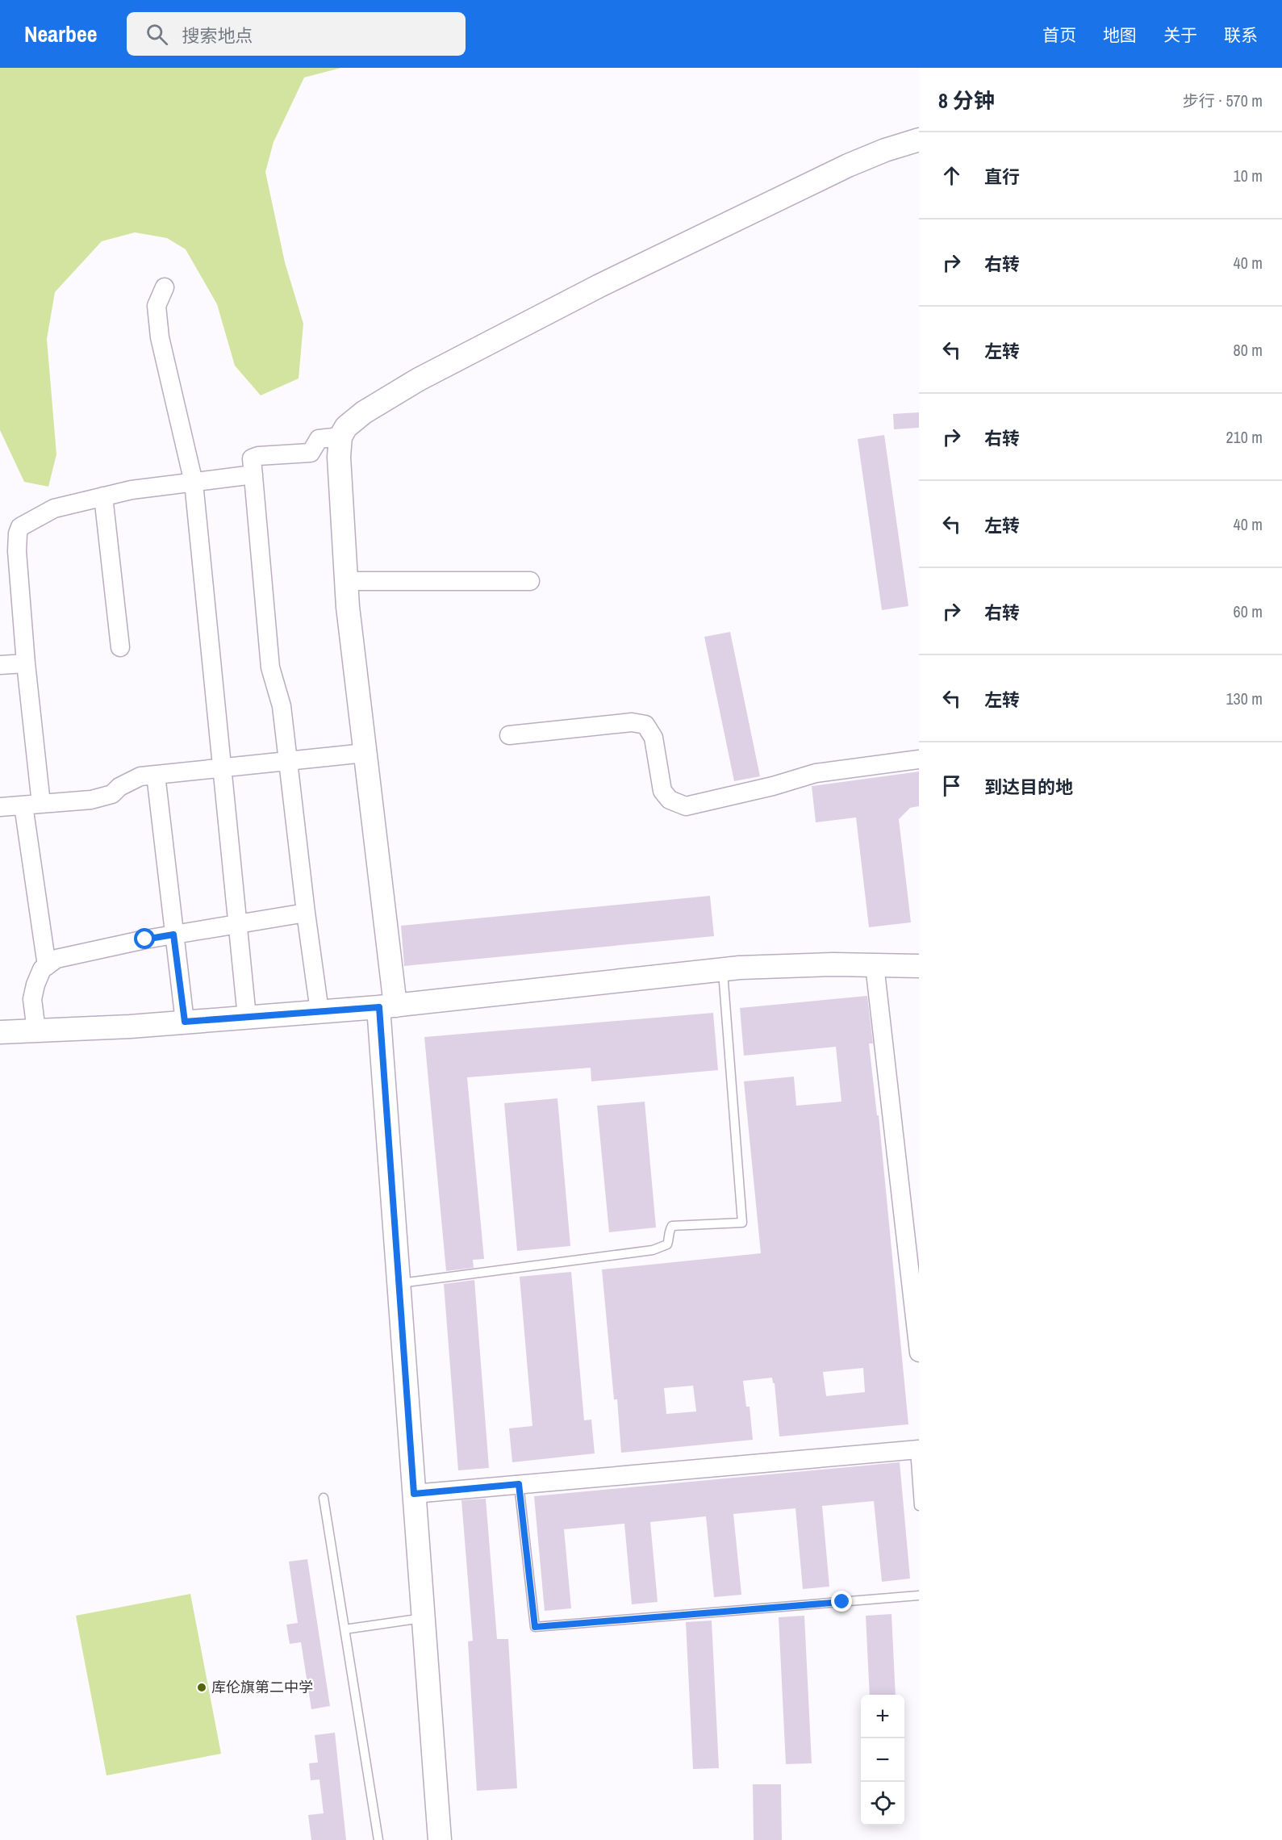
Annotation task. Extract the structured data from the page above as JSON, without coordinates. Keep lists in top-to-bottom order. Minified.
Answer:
{"places":["库伦旗第二中学"],"page":{"header":"Nearbee","search":"搜索地点","nav":["首页","地图","关于","联系"],"heading":["8 分钟","步行 · 570 m"],"list":[["直行","10 m"],["右转","40 m"],["左转","80 m"],["右转","210 m"],["左转","40 m"],["右转","60 m"],["左转","130 m"],"到达目的地"],"map_buttons":["+","−"]}}
